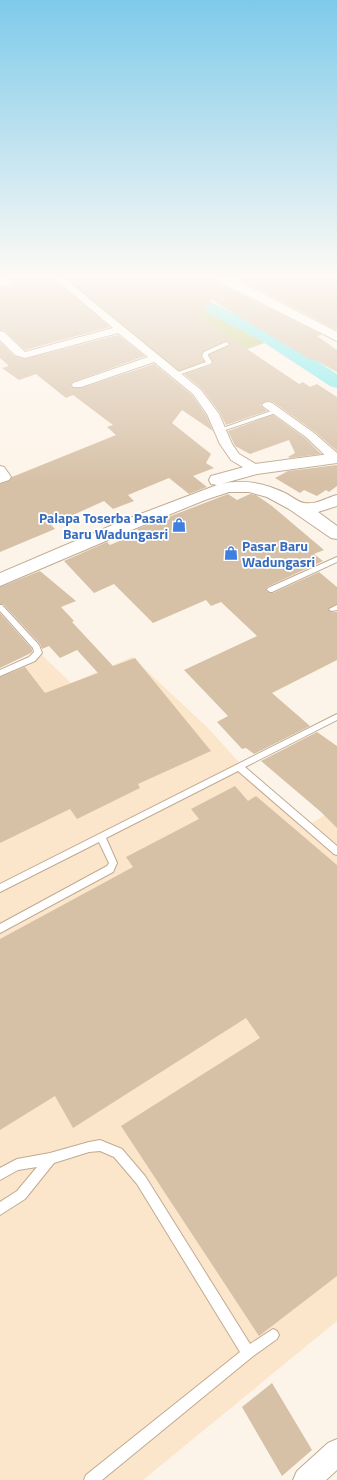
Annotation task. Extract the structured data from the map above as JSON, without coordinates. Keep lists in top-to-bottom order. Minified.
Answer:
{"places":{"shop":["Palapa Toserba Pasar Baru Wadungasri","Pasar Baru Wadungasri"]}}
